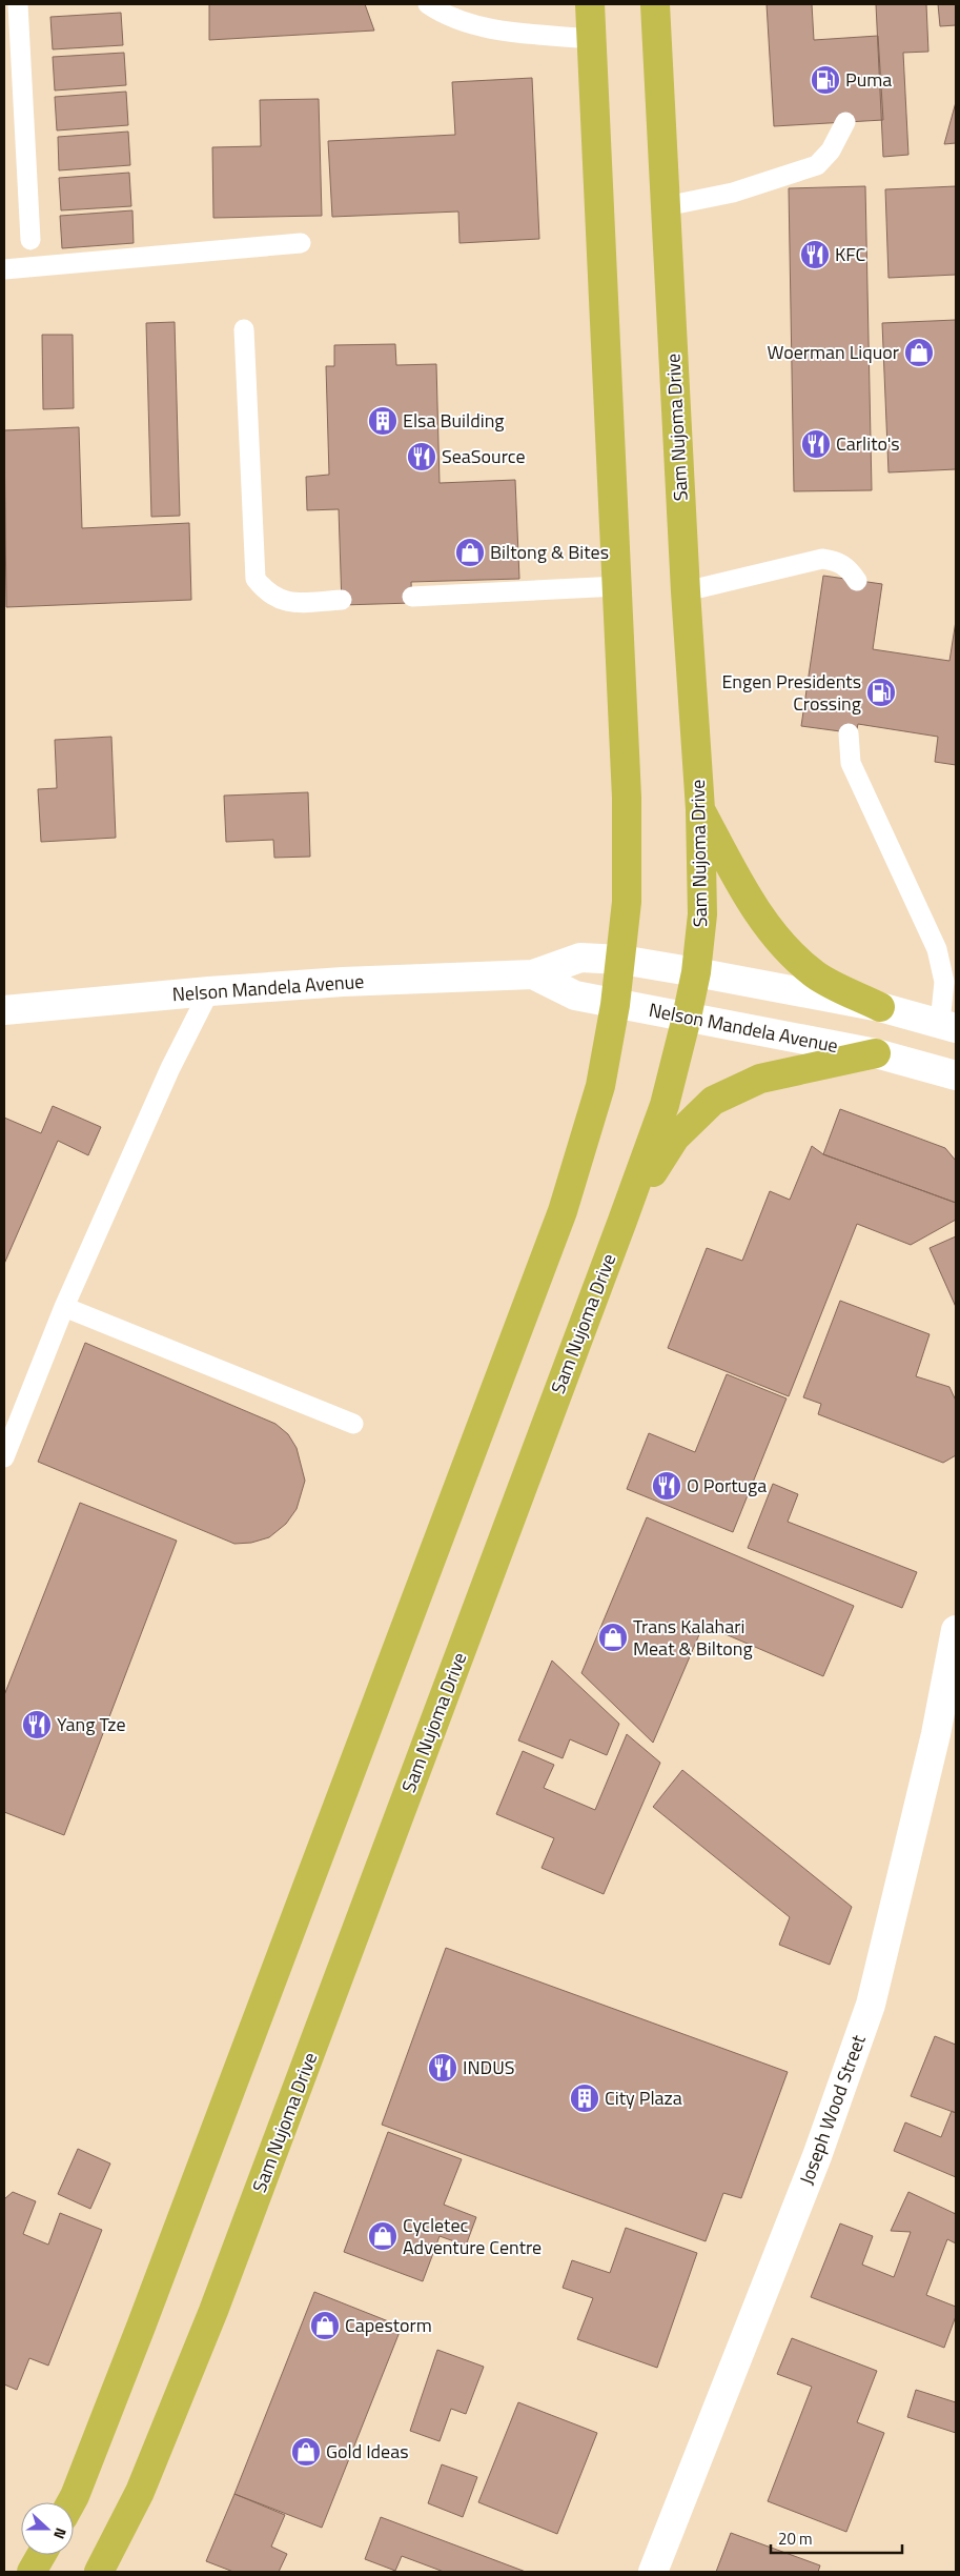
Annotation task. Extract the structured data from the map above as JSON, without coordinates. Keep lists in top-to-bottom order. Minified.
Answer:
{"streets":{"highway":["Sam Nujoma Drive"],"main road":["Nelson Mandela Avenue","Joseph Wood Street"]},"crossings":[["Sam Nujoma Drive","Nelson Mandela Avenue"]],"places":{"fuel station":["Puma","Engen Presidents Crossing"],"restaurant":["KFC","Carlito's","SeaSource","O Portuga","Yang Tze","INDUS"],"shop":["Woerman Liquor","Biltong & Bites","Trans Kalahari Meat & Biltong","Cycletec Adventure Centre","Capestorm","Gold Ideas"],"building":["Elsa Building","City Plaza"]},"scale_bar":"20 m","north":"right"}
